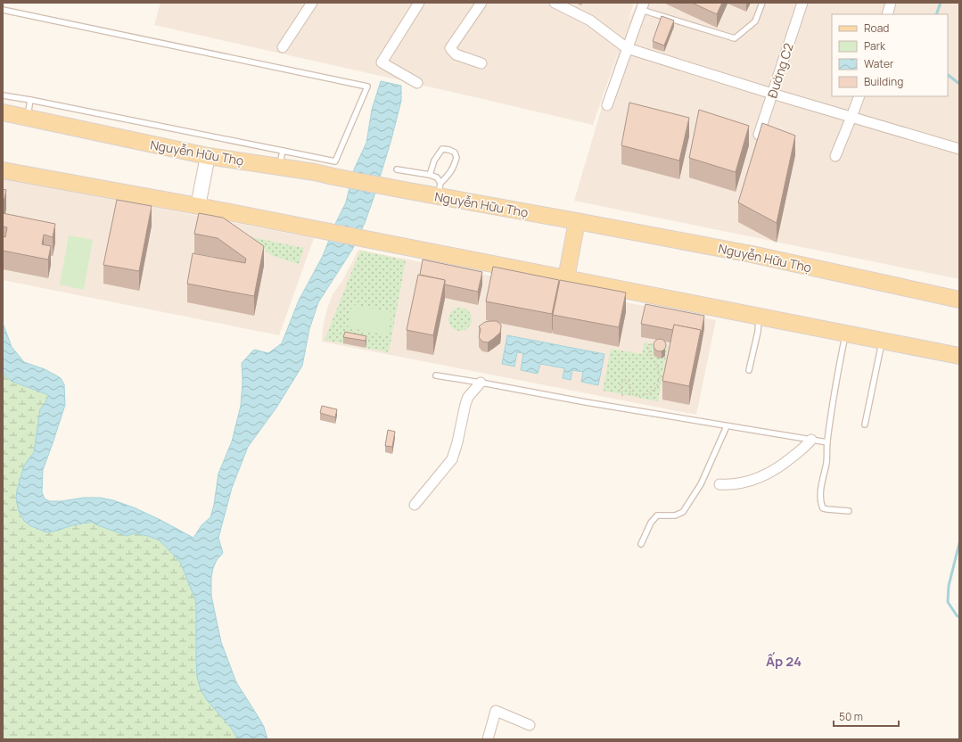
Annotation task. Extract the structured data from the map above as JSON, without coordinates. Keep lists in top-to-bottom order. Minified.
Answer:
{"streets":{"main road":["Nguyễn Hữu Thọ"],"street":["Đường C2"]},"districts":["Ấp 24"],"legend":["Road","Park","Water","Building"],"scale_bar":"50 m"}
